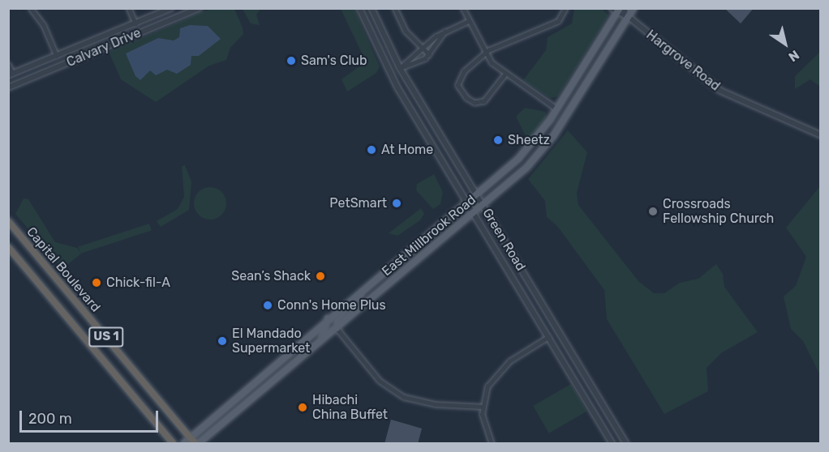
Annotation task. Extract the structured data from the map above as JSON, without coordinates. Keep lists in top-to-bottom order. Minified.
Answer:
{"streets":{"highway":["Capital Boulevard","US 1"],"main road":["East Millbrook Road"],"street":["Calvary Drive","Hargrove Road","Green Road"]},"crossings":[["Hargrove Road","East Millbrook Road"],["East Millbrook Road","Green Road"],["East Millbrook Road","Capital Boulevard"]],"places":["Sam's Club","Sheetz","At Home","PetSmart","Crossroads Fellowship Church","Sean’s Shack","Chick-fil-A","Conn's Home Plus","El Mandado Supermarket","Hibachi China Buffet"],"scale_bar":"200 m","north":"bottom right"}
